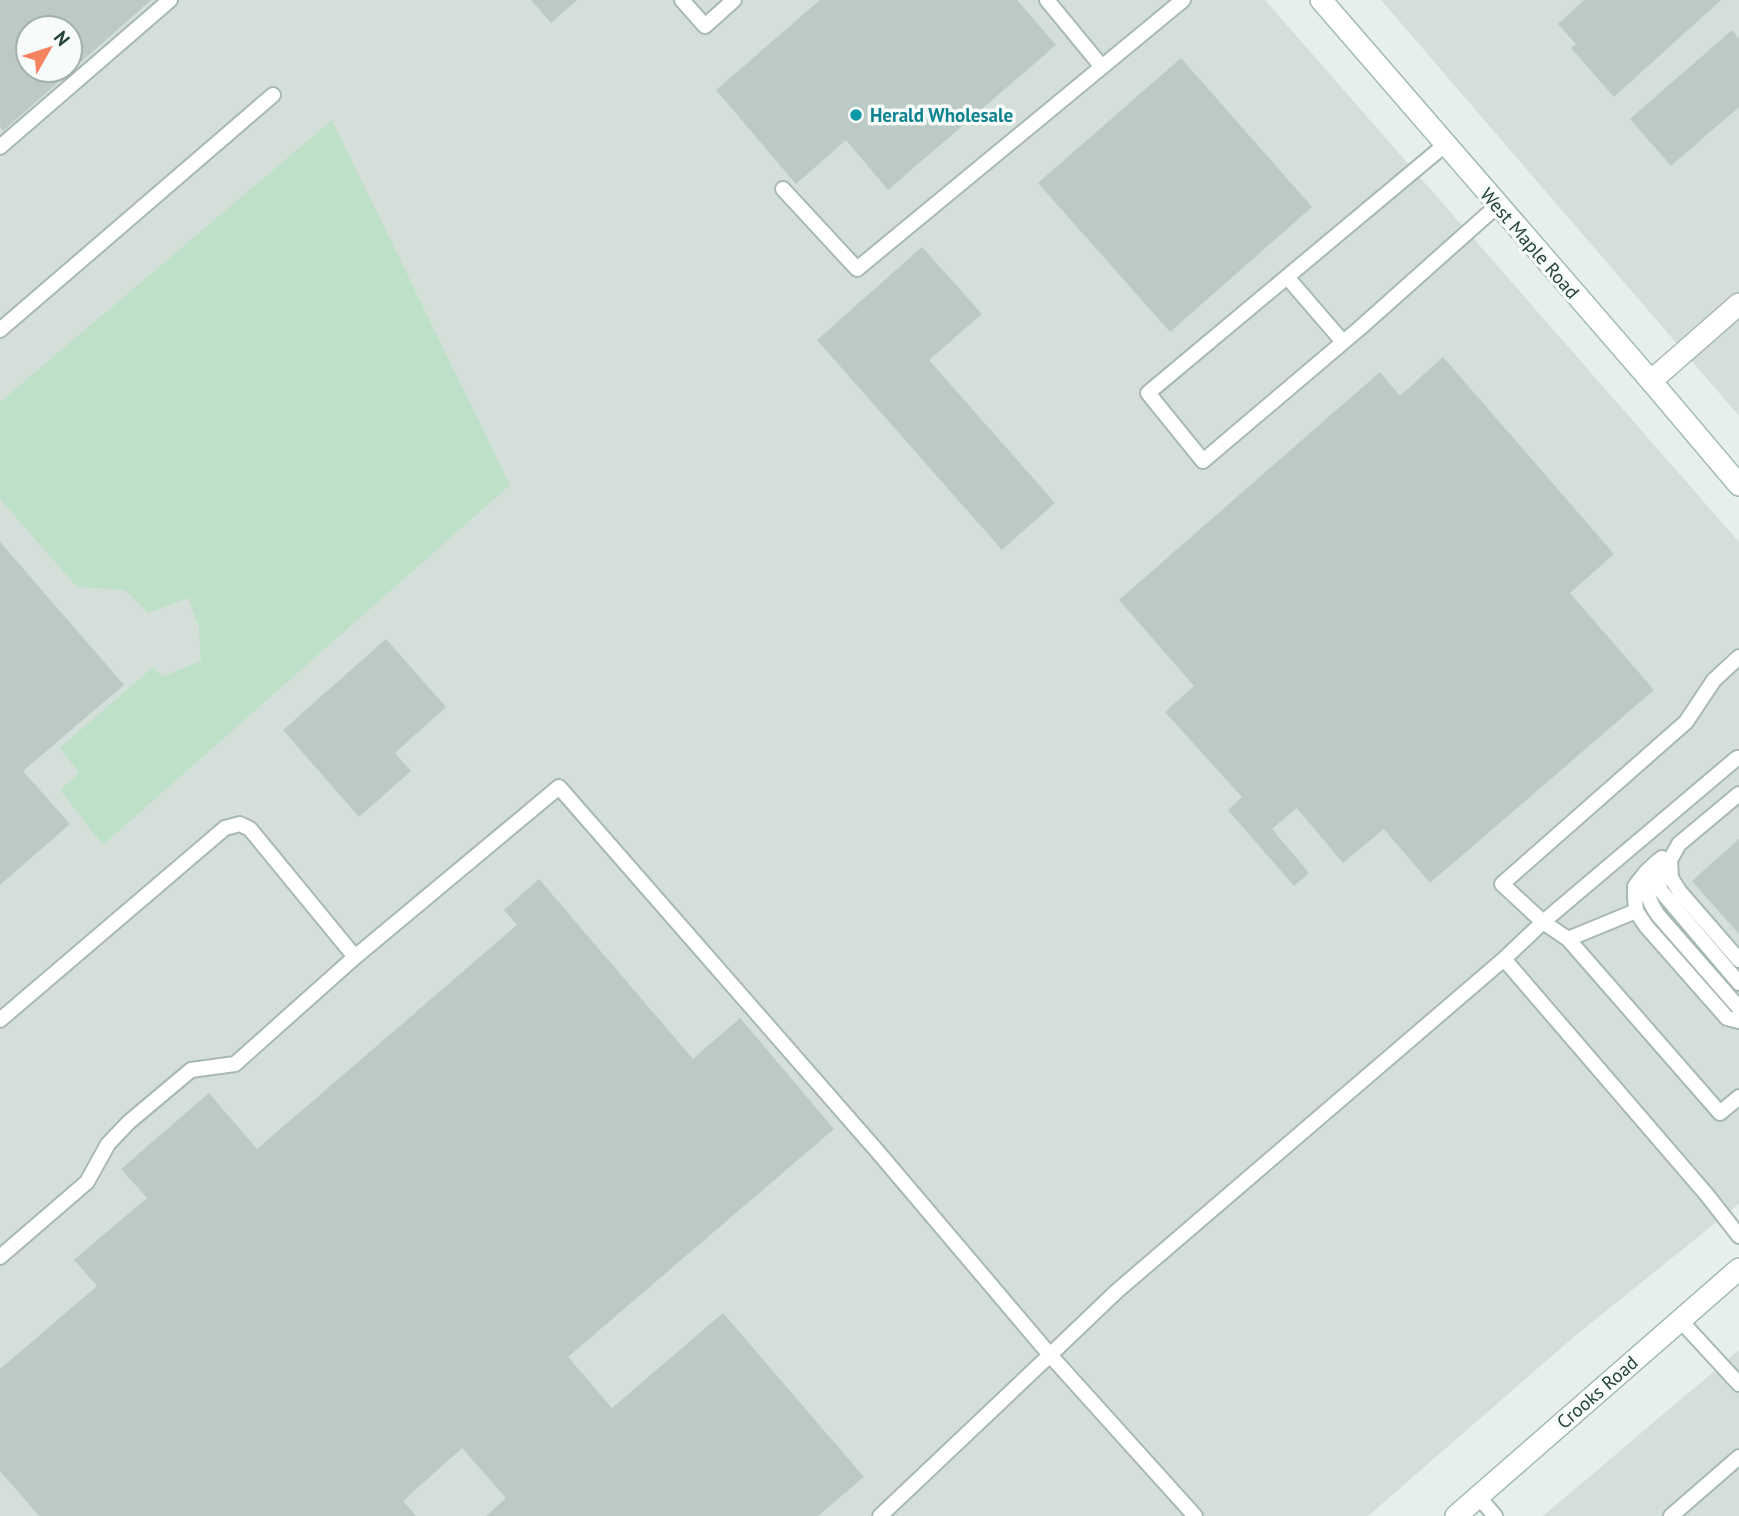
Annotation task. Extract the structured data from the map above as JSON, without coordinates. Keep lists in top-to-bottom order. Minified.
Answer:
{"streets":{"main road":["West Maple Road","Crooks Road"]},"places":["Herald Wholesale"],"north":"top right"}
